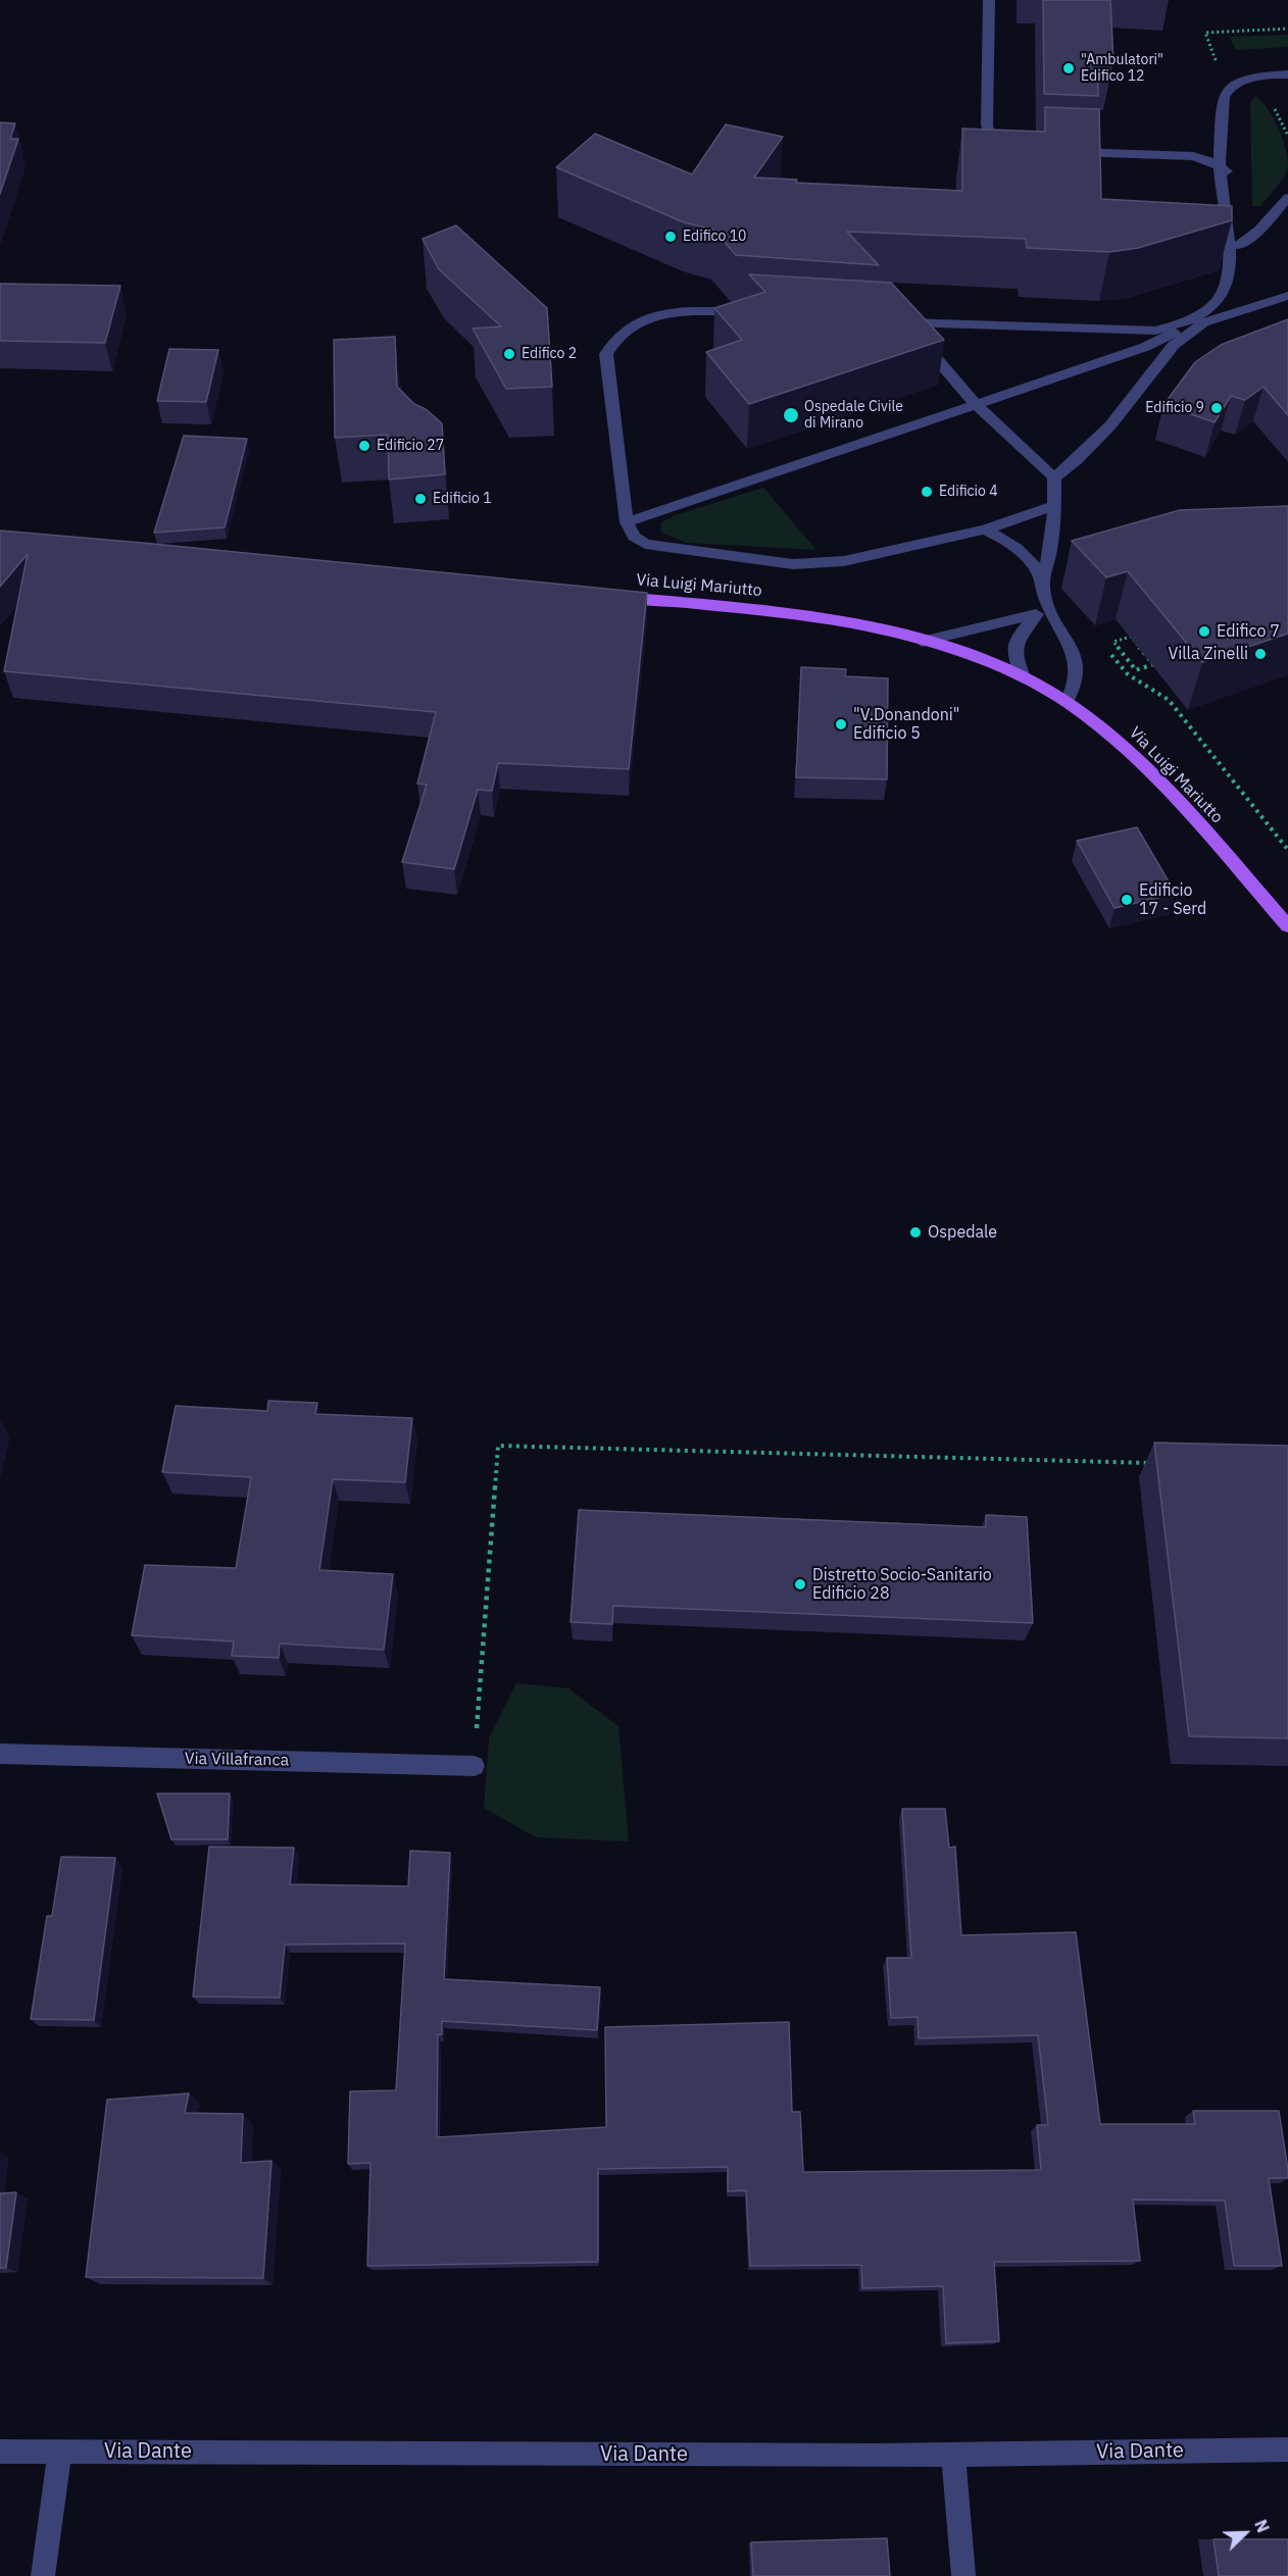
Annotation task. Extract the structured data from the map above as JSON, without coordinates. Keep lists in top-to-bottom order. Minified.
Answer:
{"streets":{"main road":["Via Luigi Mariutto"],"street":["Via Villafranca","Via Dante"]},"places":["\"Ambulatori\" Edifico 12","Edifico 10","Edifico 2","Edificio 9","Ospedale Civile di Mirano","Edificio 27","Edificio 4","Edificio 1","Edifico 7","Villa Zinelli","\"V.Donandoni\" Edificio 5","Edificio 17 - Serd","Ospedale","Distretto Socio-Sanitario Edificio 28"],"north":"top right"}
